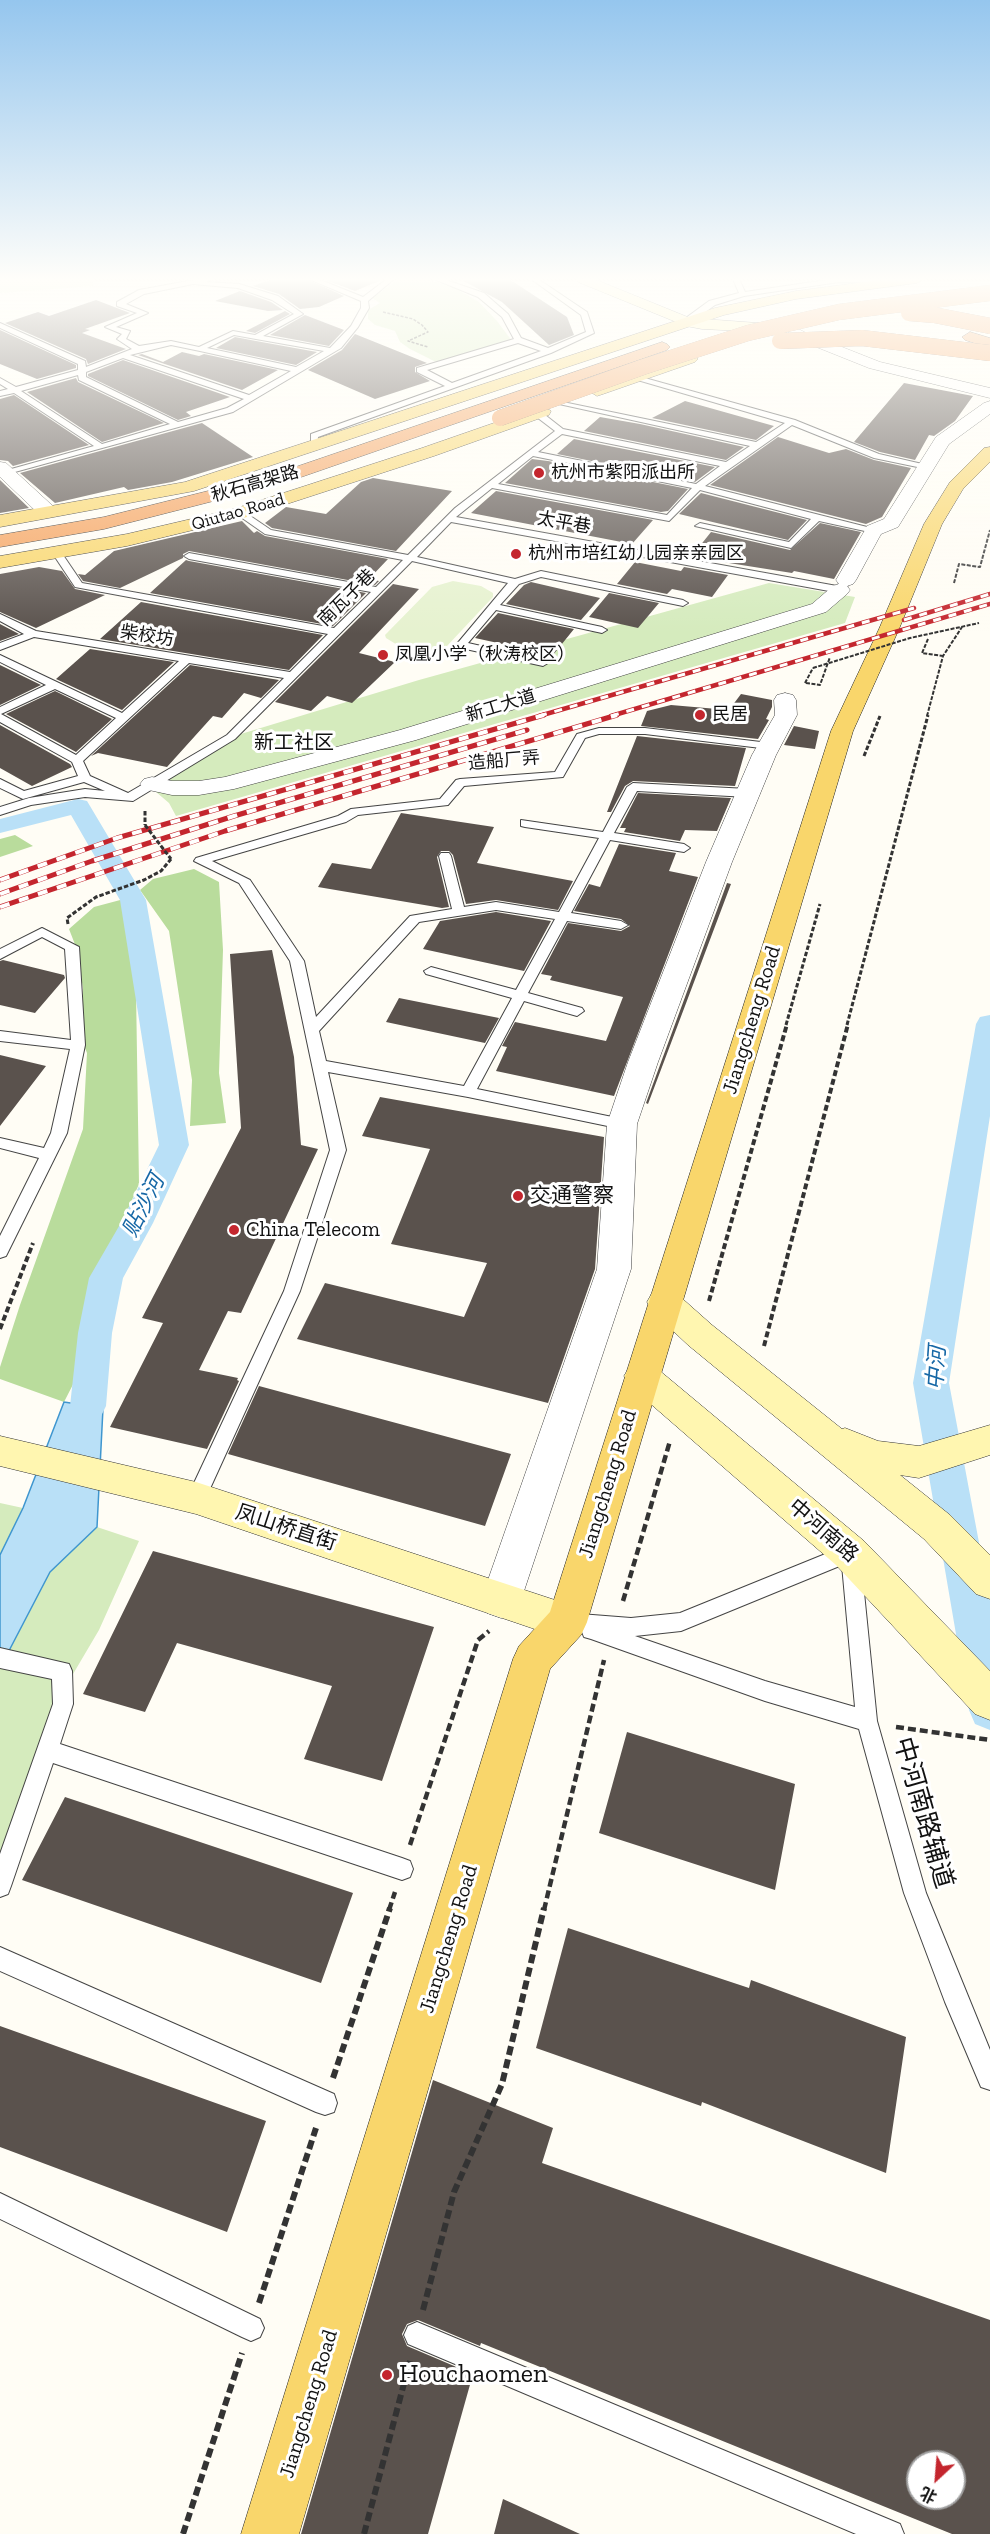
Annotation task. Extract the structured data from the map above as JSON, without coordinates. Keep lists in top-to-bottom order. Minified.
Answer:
{"streets":{"highway":["秋石高架路"],"main road":["Qiutao Road","Jiangcheng Road"],"street":["新工大道","凤山桥直街","中河南路"],"lane":["太平巷","南瓦子巷","柴校坊","造船厂弄","中河南路辅道"]},"crossings":[["太平巷","南瓦子巷"],["太平巷","新工大道"],["南瓦子巷","柴校坊"],["南瓦子巷","新工大道"],["Jiangcheng Road","凤山桥直街"],["Jiangcheng Road","中河南路"],["中河南路","中河南路辅道"]],"districts":["新工社区"],"water":["贴沙河","中河"],"places":["杭州市紫阳派出所","杭州市培红幼儿园亲亲园区","凤凰小学（秋涛校区）","民居","交通警察","China Telecom","Houchaomen"],"north":"bottom left"}
